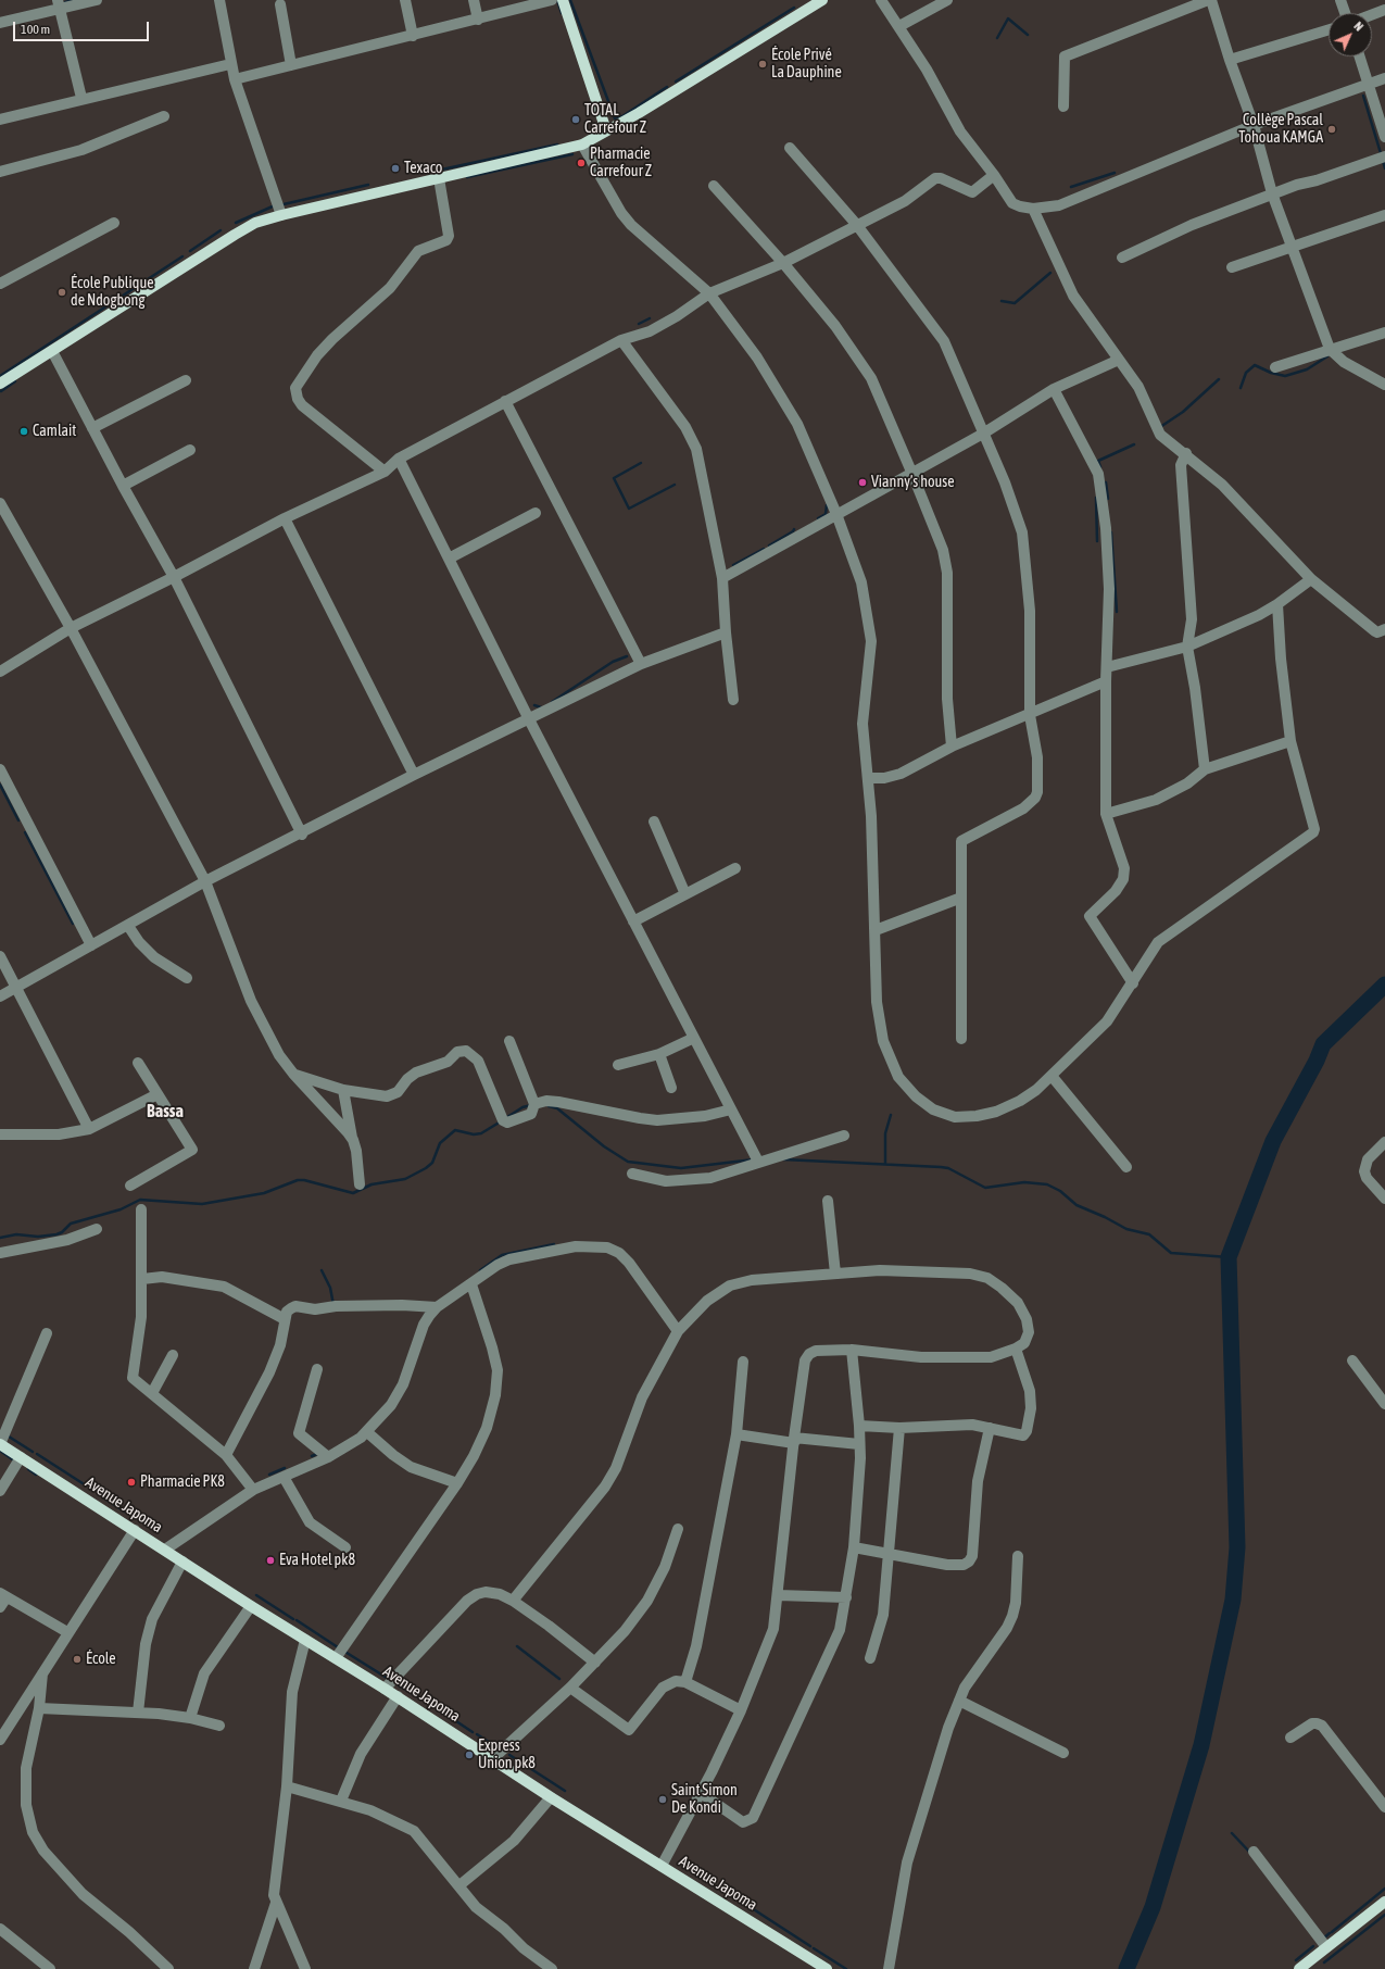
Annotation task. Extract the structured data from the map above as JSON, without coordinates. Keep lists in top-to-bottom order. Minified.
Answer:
{"streets":{"main road":["Avenue Japoma"]},"districts":["Bassa"],"places":["École Privé La Dauphine","TOTAL Carrefour Z","Collège Pascal Tohoua KAMGA","Pharmacie Carrefour Z","Texaco","École Publique de Ndogbong","Camlait","Vianny’s house","Pharmacie PK8","Eva Hotel pk8","École","Express Union pk8","Saint Simon De Kondi"],"scale_bar":"100 m","north":"top right"}
